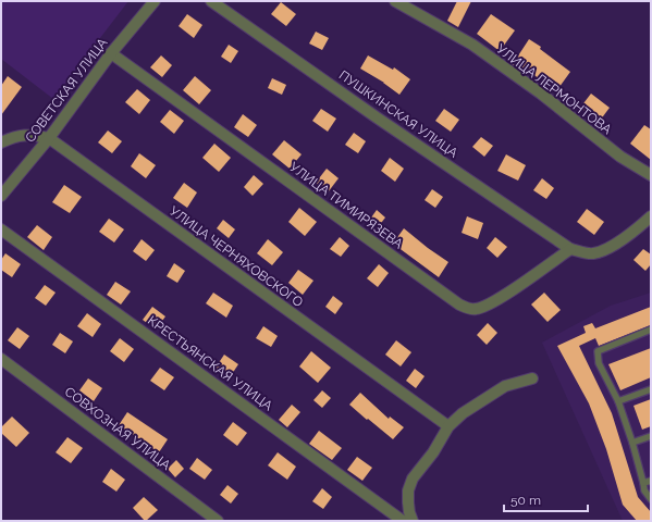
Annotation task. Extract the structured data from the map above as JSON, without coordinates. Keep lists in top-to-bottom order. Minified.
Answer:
{"streets":{"street":["УЛИЦА ЛЕРМОНТОВА","СОВЕТСКАЯ УЛИЦА","ПУШКИНСКАЯ УЛИЦА","УЛИЦА ТИМИРЯЗЕВА","УЛИЦА ЧЕРНЯХОВСКОГО","КРЕСТЬЯНСКАЯ УЛИЦА","СОВХОЗНАЯ УЛИЦА"]},"crossings":[["СОВЕТСКАЯ УЛИЦА","УЛИЦА ТИМИРЯЗЕВА"],["СОВЕТСКАЯ УЛИЦА","УЛИЦА ЧЕРНЯХОВСКОГО"],["ПУШКИНСКАЯ УЛИЦА","УЛИЦА ТИМИРЯЗЕВА"]],"scale_bar":"50 m"}
